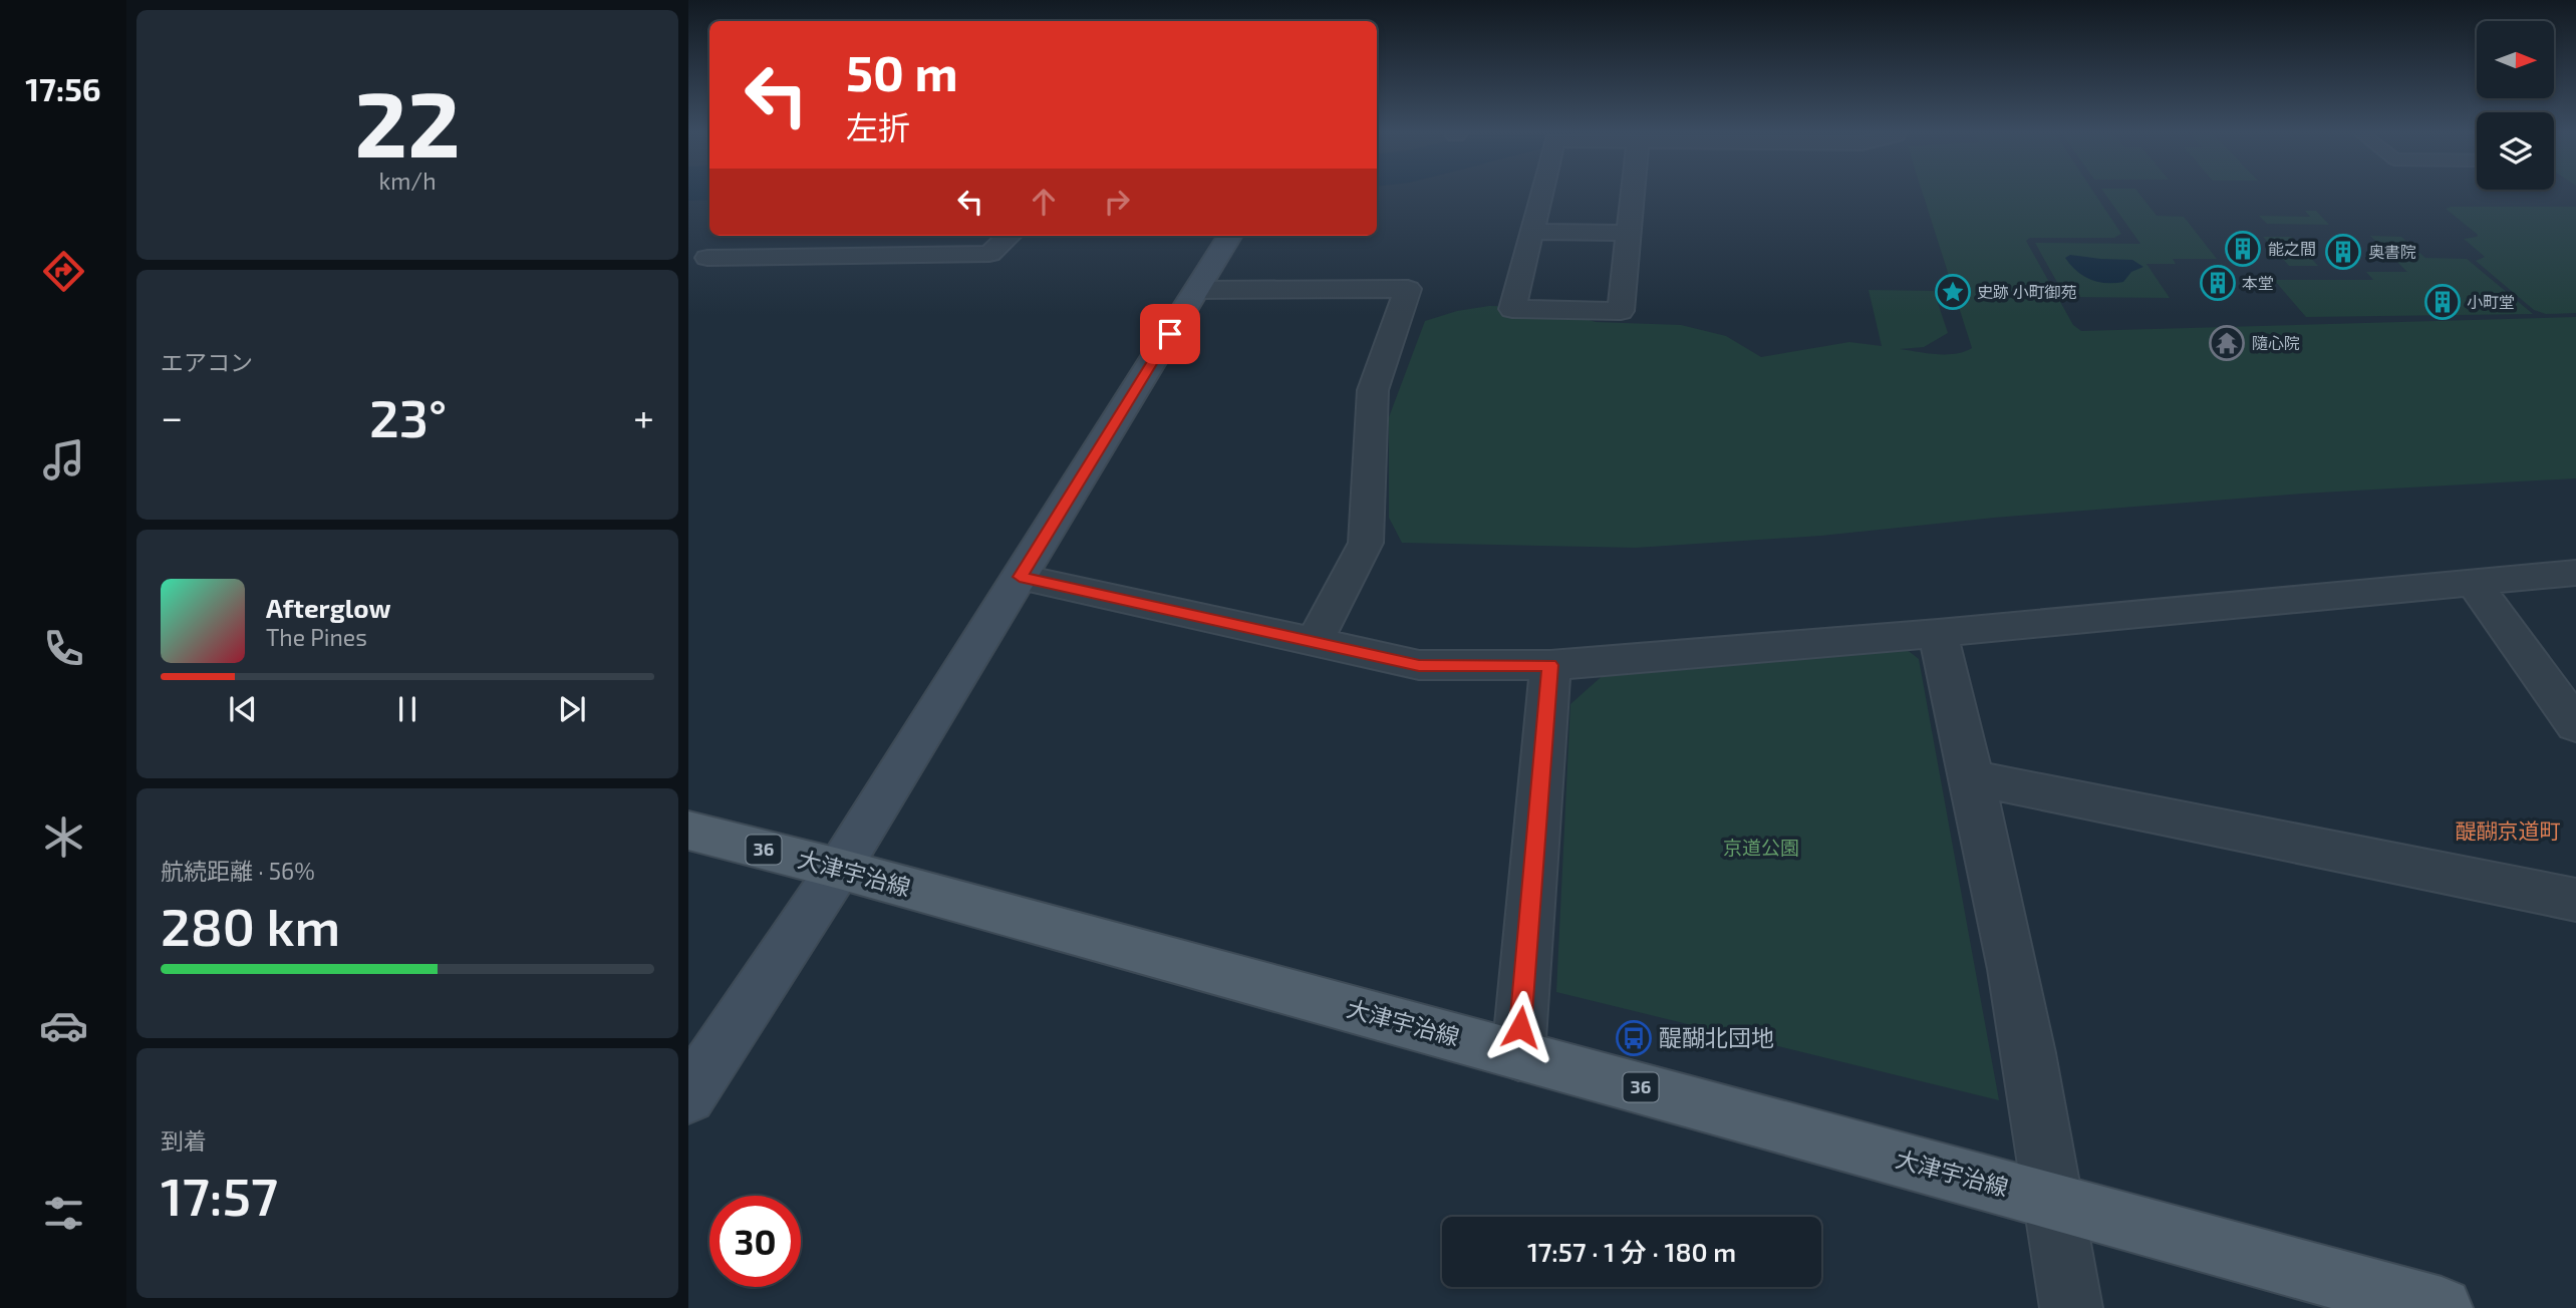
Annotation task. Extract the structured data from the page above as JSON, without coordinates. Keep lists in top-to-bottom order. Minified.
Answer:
{"streets":{"main road":["36","大津宇治線"]},"districts":["醍醐京道町"],"parks":["京道公園"],"places":{"building":["能之間","奥書院","本堂","小町堂"],"place":["史跡 小町御苑"],"temple":["隨心院"],"bus stop":["醍醐北団地"]},"north":"right","page":{"tabs":"17:56","tile":[["22","km/h"],"エアコン",["航続距離 · 56%","280 km"],["到着","17:57"]],"turn":["50 m","左折"],"heat":["−","23°","+"],"song":["Afterglow","The Pines"],"limit":"30","trip":"17:57 · 1 分 · 180 m"}}
